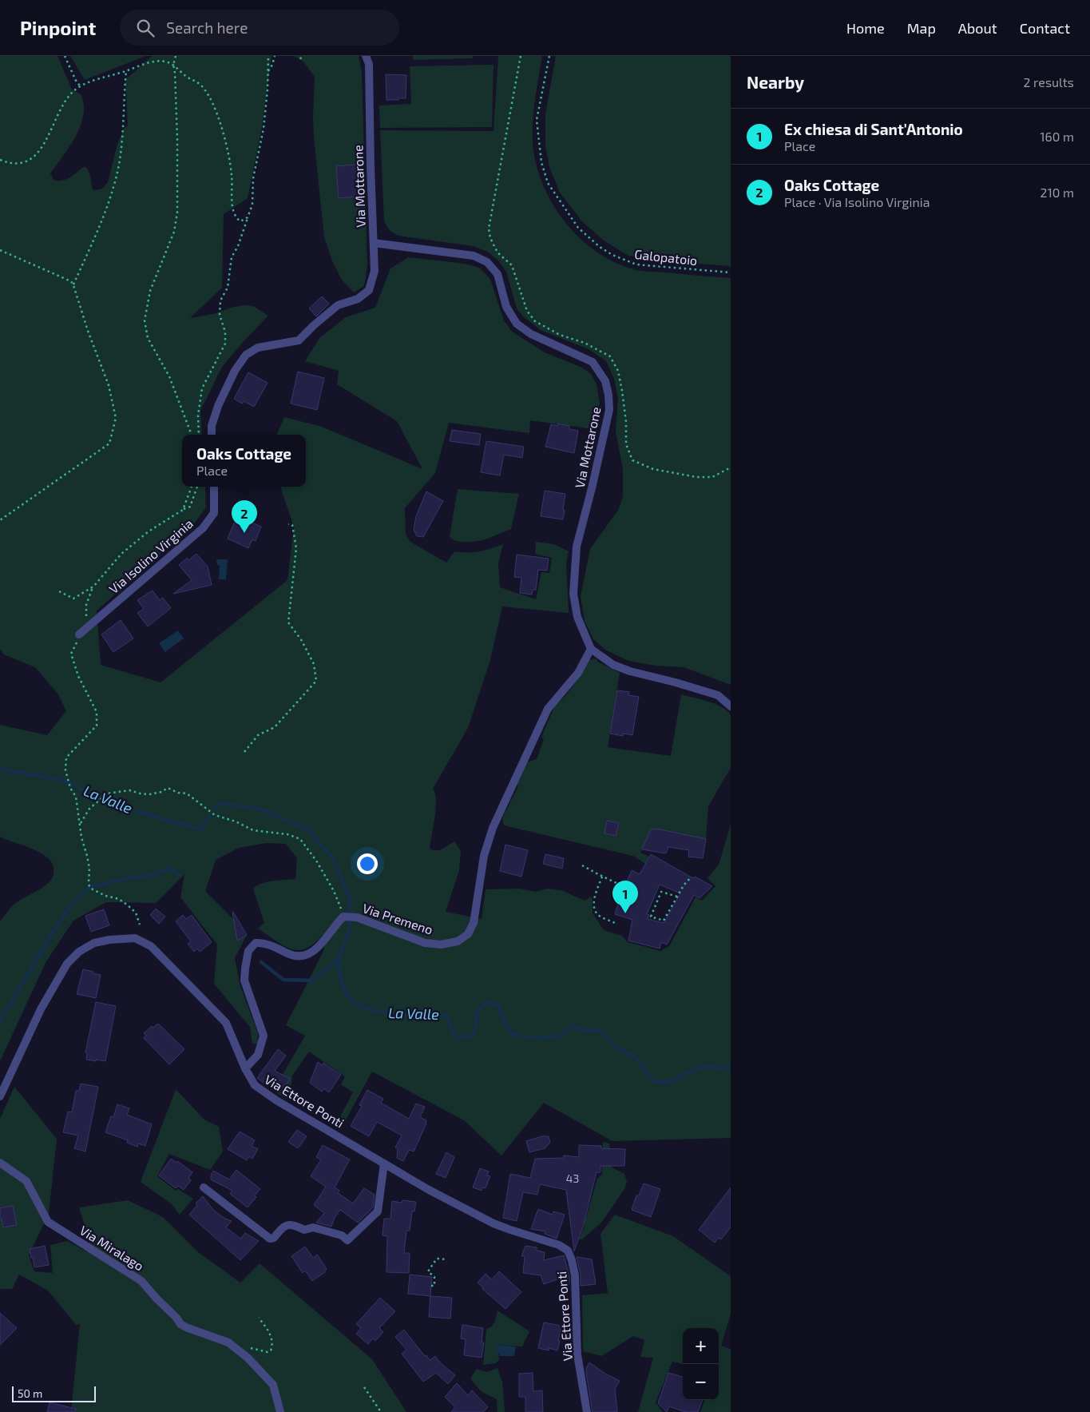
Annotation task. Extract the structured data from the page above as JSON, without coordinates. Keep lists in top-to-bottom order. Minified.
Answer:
{"streets":{"street":["Via Mottarone","Via Isolino Virginia","Via Premeno","Via Ettore Ponti","Via Miralago"],"path":["Galopatoio"]},"crossings":[["Via Mottarone","Via Premeno"]],"water":["La Valle"],"house_numbers":["43"],"scale_bar":"50 m","page":{"header":"Pinpoint","search":"Search here","nav":["Home","Map","About","Contact"],"heading":["Nearby","2 results"],"list":[{"mark":"1","name":"Ex chiesa di Sant'Antonio","note":"Place","value":"160 m"},{"mark":"2","name":"Oaks Cottage","note":"Place · Via Isolino Virginia","value":"210 m"}],"popup":["Oaks Cottage","Place"],"pins":["2","1"],"map_buttons":["+","−"],"scale":"50 m"}}
